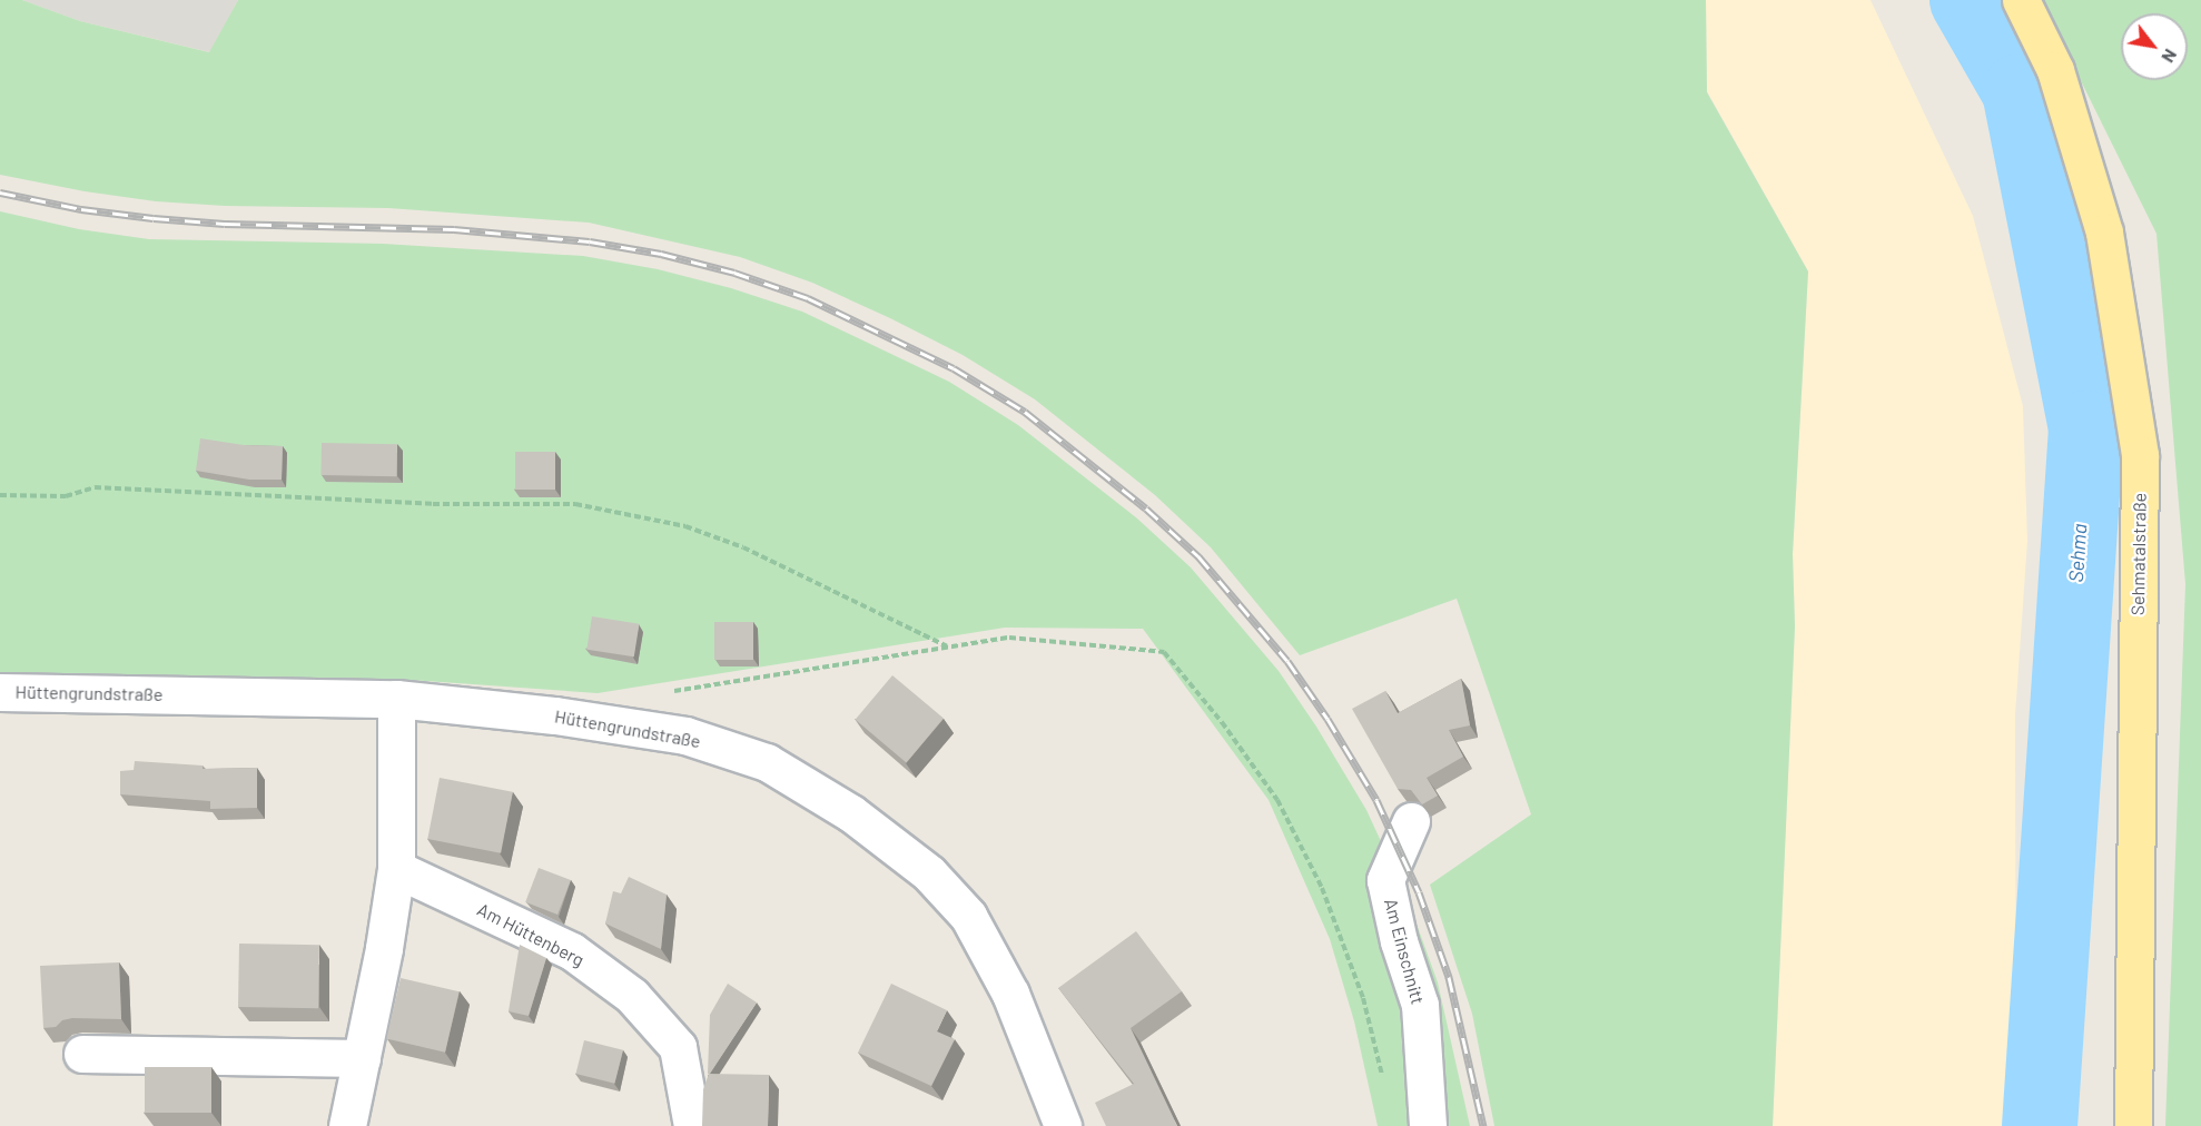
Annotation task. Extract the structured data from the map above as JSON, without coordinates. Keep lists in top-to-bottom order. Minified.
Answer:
{"streets":{"main road":["Sehmatalstraße"],"street":["Hüttengrundstraße","Am Hüttenberg","Am Einschnitt"]},"water":["Sehma"],"north":"bottom right"}
